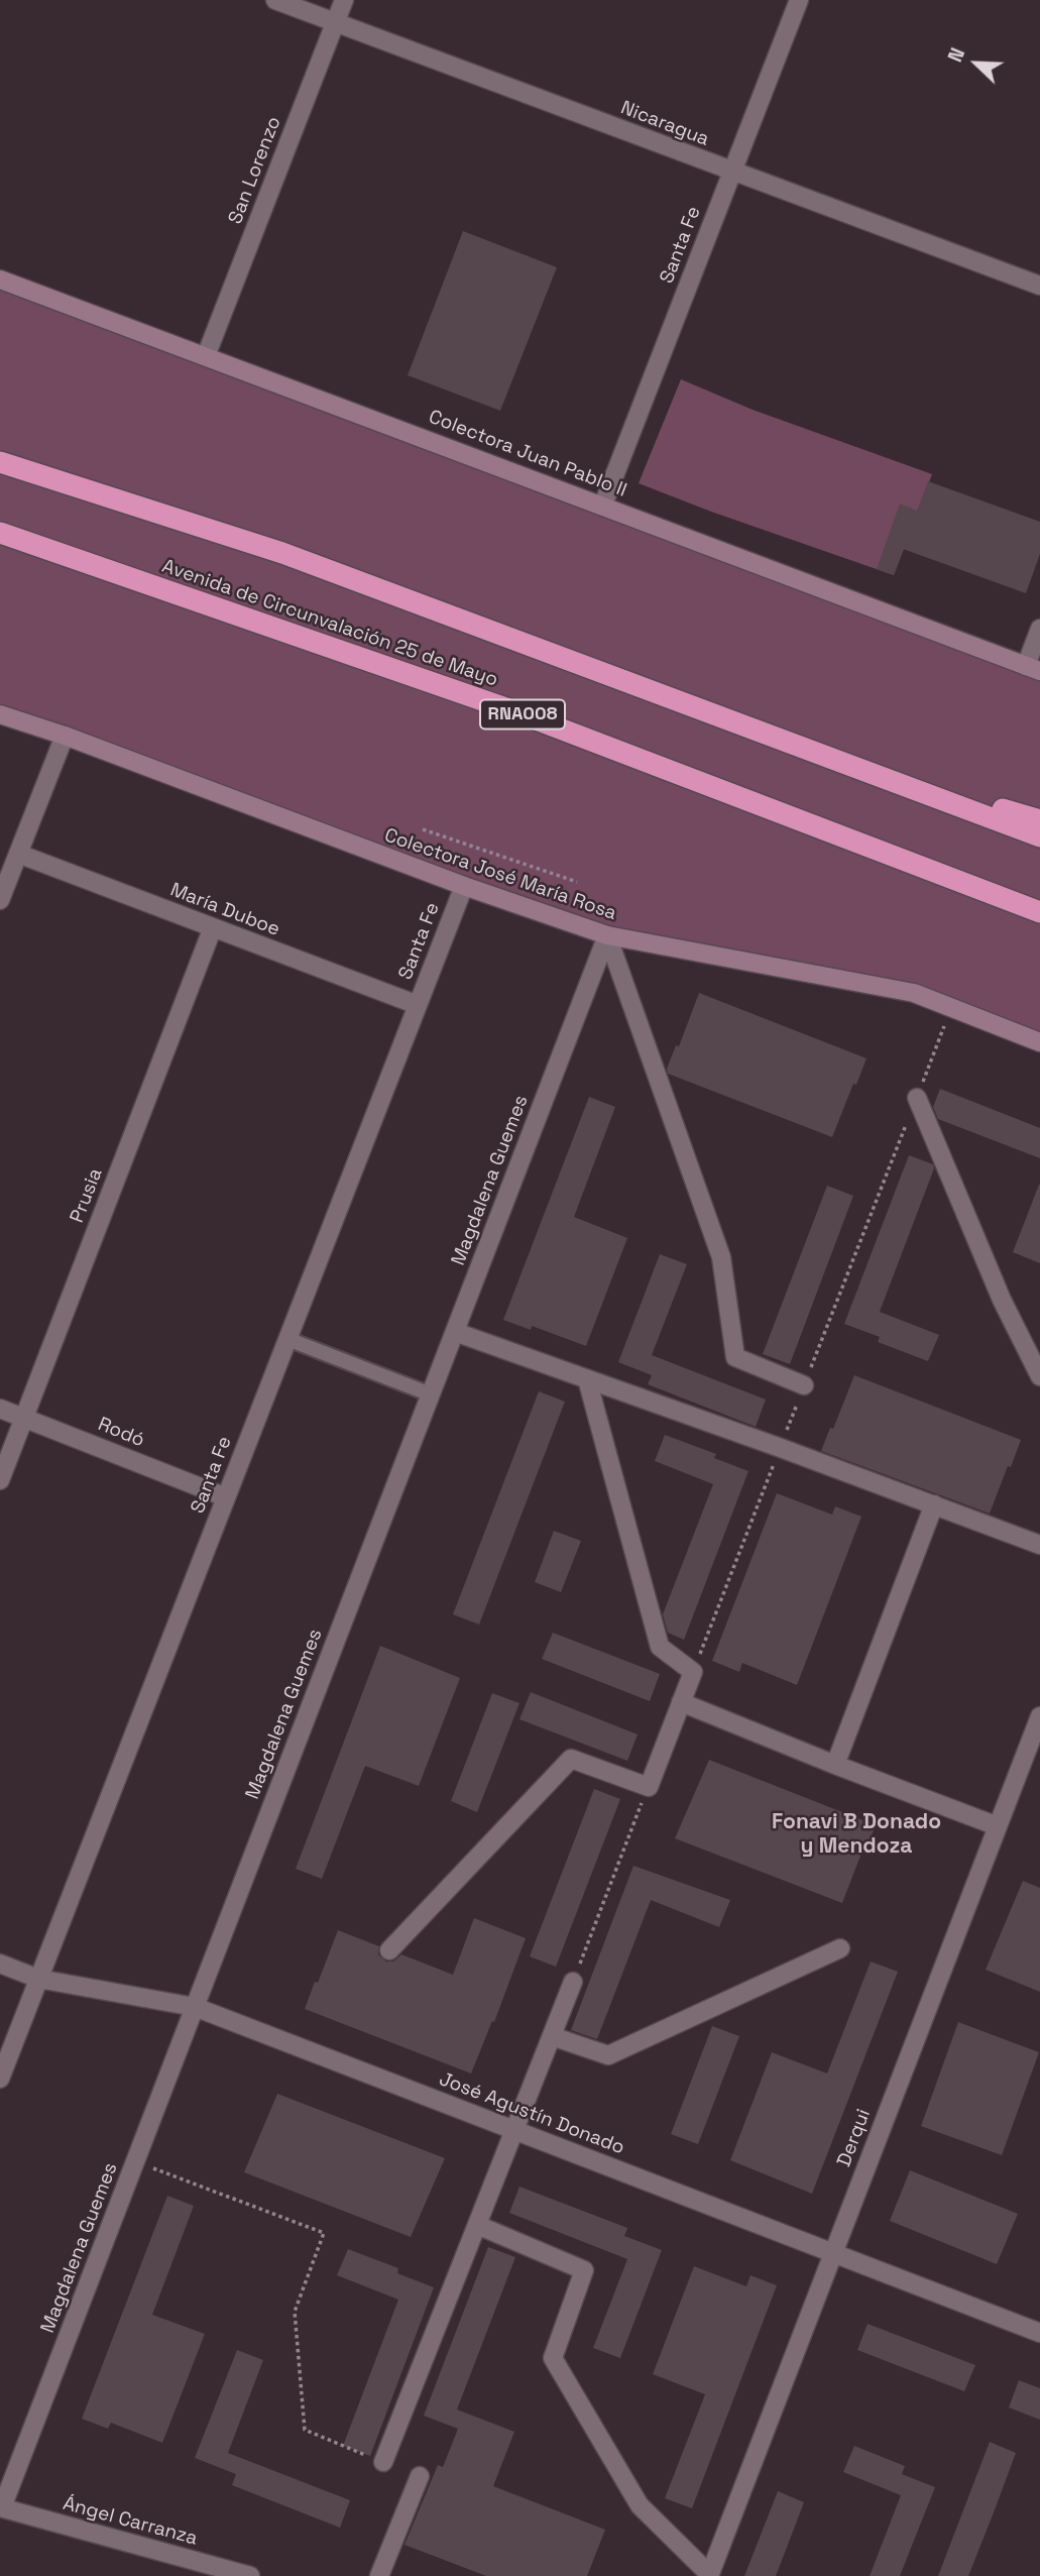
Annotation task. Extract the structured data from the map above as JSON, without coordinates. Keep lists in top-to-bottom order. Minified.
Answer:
{"streets":{"highway":["Avenida de Circunvalación 25 de Mayo","RNA008"],"main road":["Colectora Juan Pablo II","Colectora José María Rosa"],"street":["Nicaragua","San Lorenzo","Santa Fe","María Duboe","Magdalena Guemes","Prusia","Rodó","José Agustín Donado","Derqui","Ángel Carranza"]},"crossings":[["Nicaragua","San Lorenzo"],["Nicaragua","Santa Fe"],["San Lorenzo","Colectora Juan Pablo II"],["Santa Fe","Colectora Juan Pablo II"],["Santa Fe","Colectora José María Rosa"],["Santa Fe","María Duboe"],["Santa Fe","Rodó"],["Santa Fe","José Agustín Donado"],["Colectora José María Rosa","Magdalena Guemes"],["María Duboe","Prusia"],["Magdalena Guemes","José Agustín Donado"],["Magdalena Guemes","Ángel Carranza"],["Prusia","Rodó"],["José Agustín Donado","Derqui"]],"districts":["Fonavi B Donado y Mendoza"],"north":"top left"}
